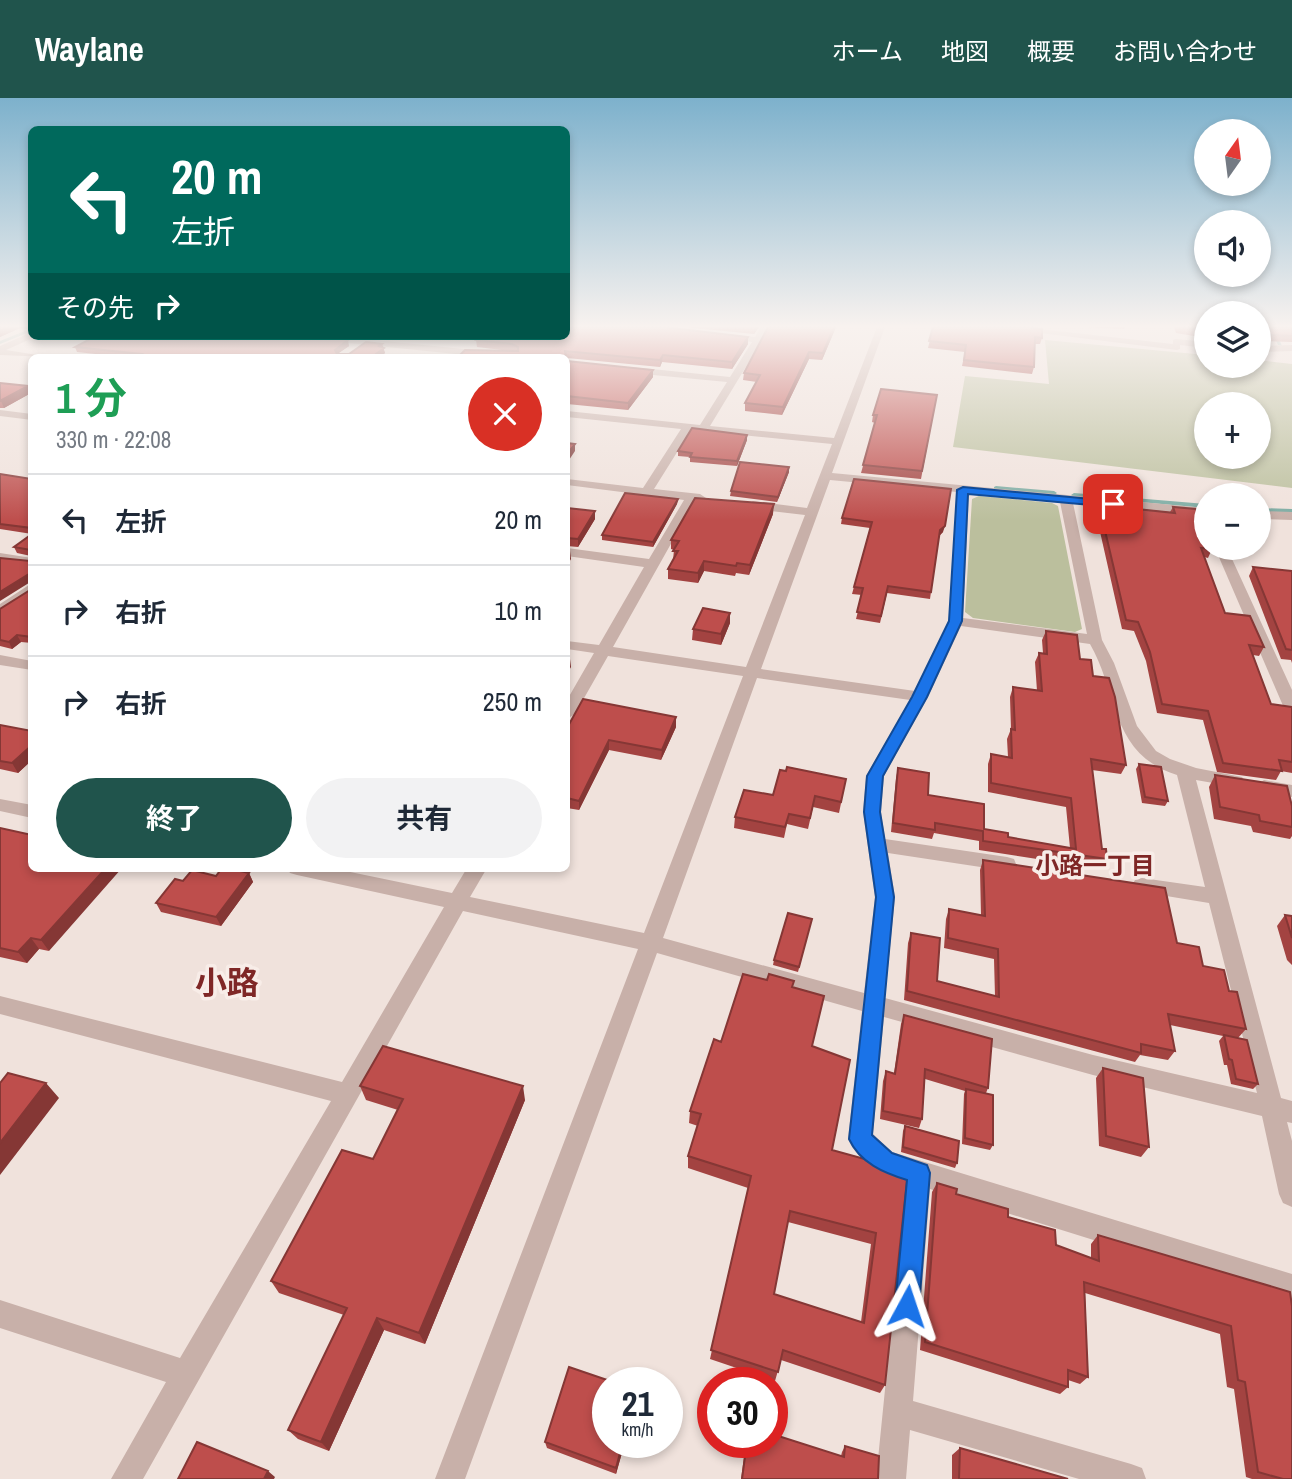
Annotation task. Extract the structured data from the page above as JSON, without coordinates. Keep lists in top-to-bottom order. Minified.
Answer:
{"districts":["小路一丁目","小路"],"north":"top","page":{"header":"Waylane","nav":["ホーム","地図","概要","お問い合わせ"],"map_buttons":["+","−"],"turn":["20 m","左折"],"then":"その先","heading":["1 分","330 m · 22:08"],"list":[{"name":"左折","value":"20 m"},{"name":"右折","value":"10 m"},{"name":"右折","value":"250 m"}],"buttons":["終了","共有"],"speed":"21 km/h","limit":"30"}}
